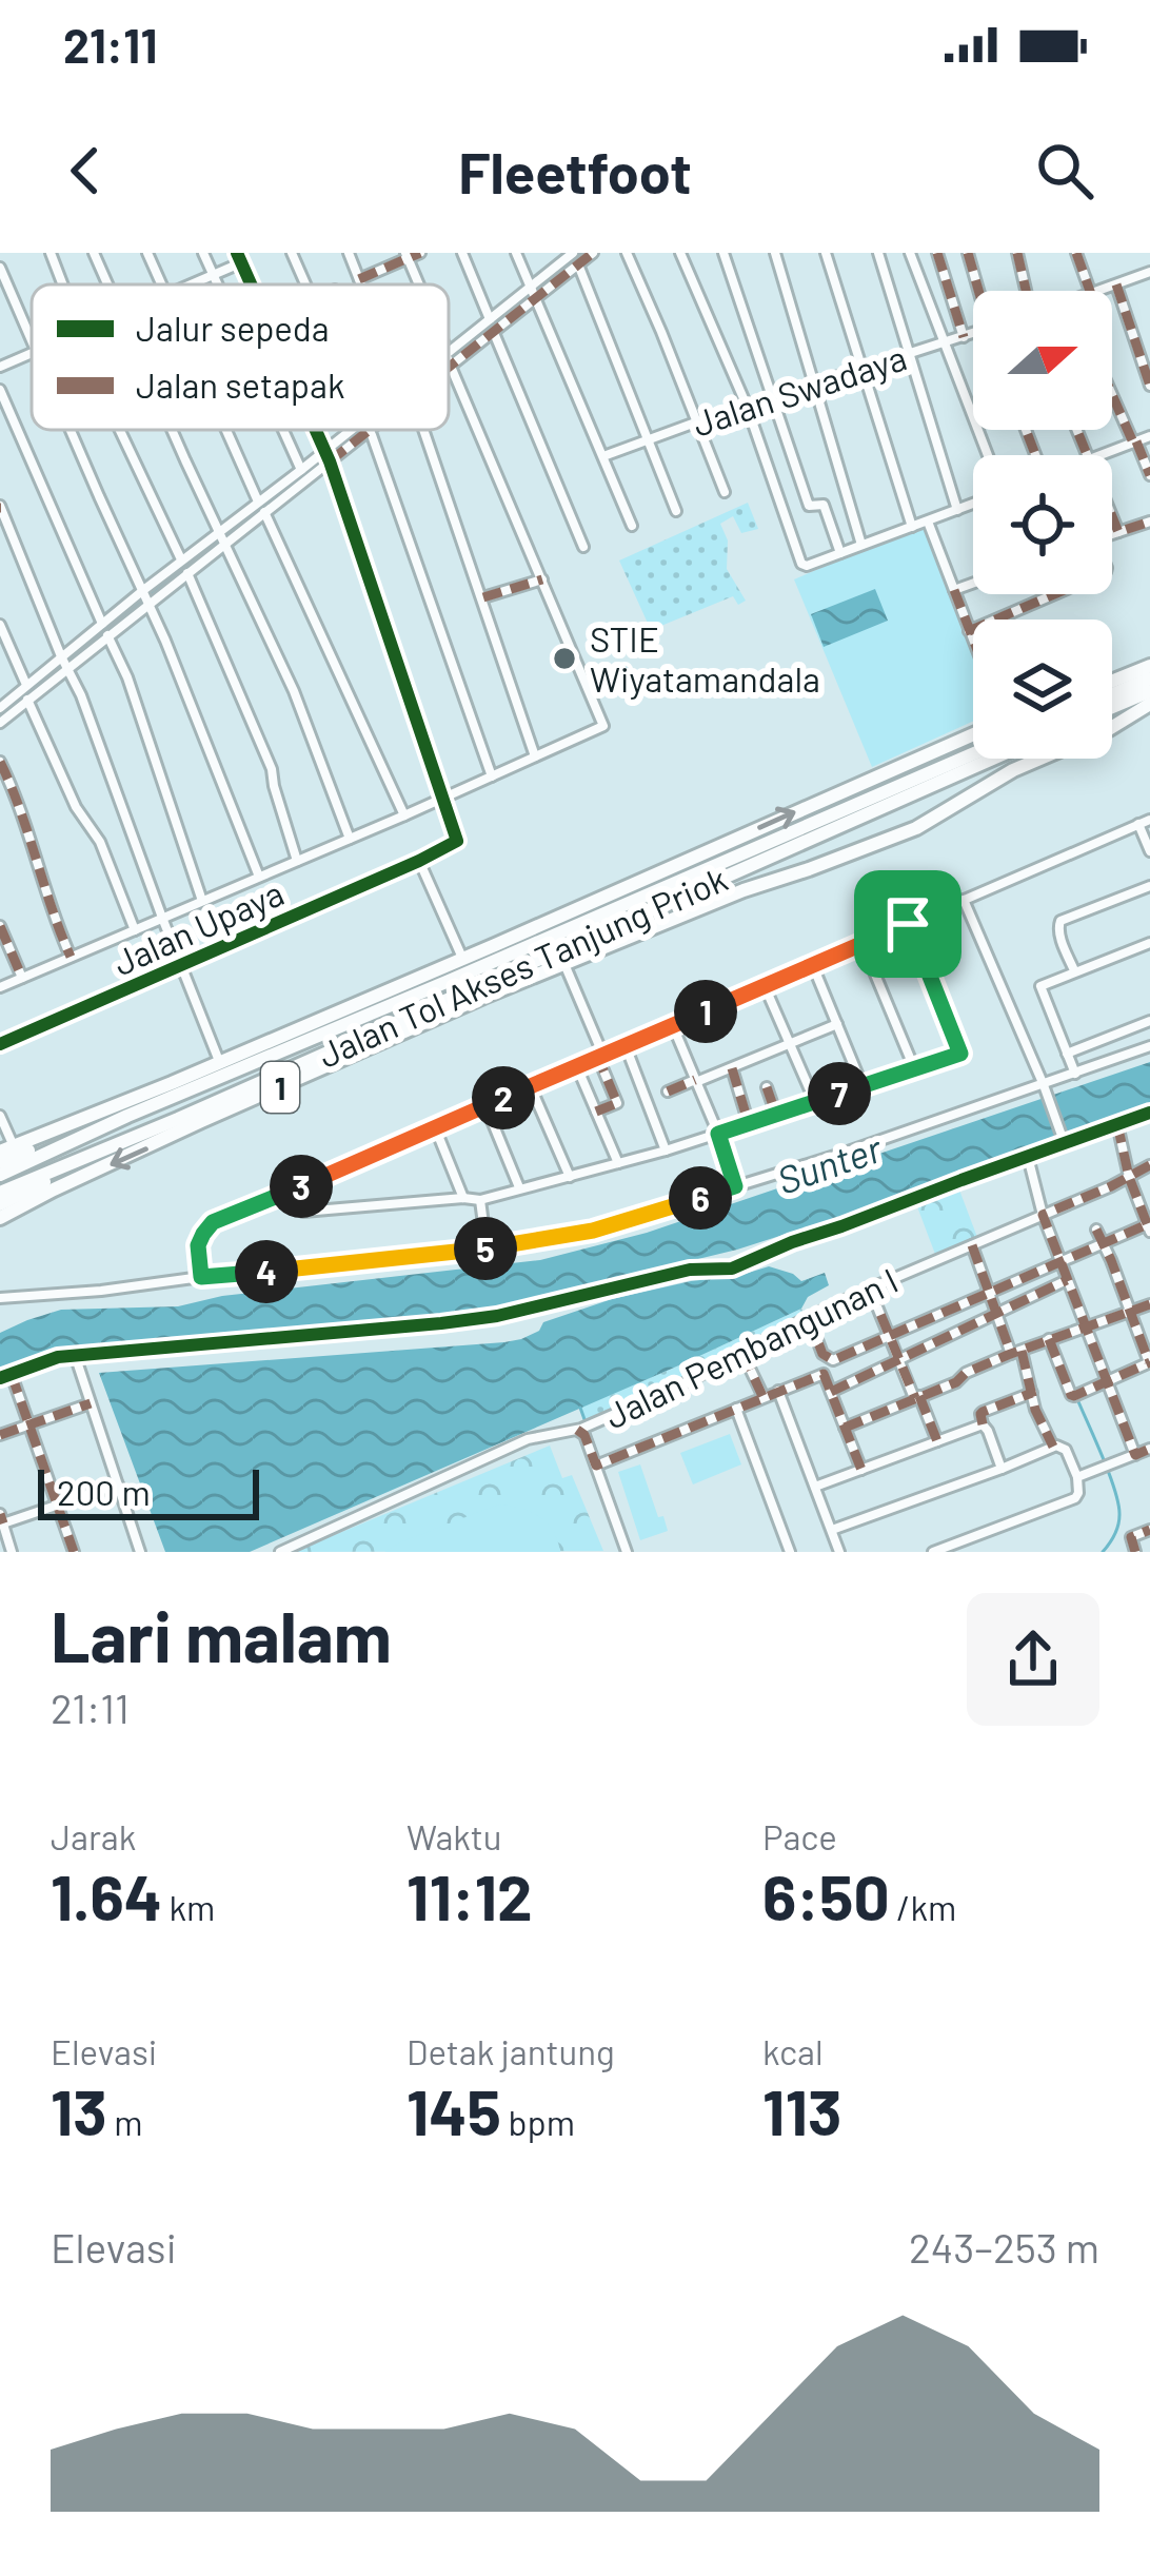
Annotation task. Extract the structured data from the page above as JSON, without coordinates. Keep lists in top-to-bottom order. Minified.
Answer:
{"streets":{"highway":["Jalan Tol Akses Tanjung Priok","1"],"street":["Jalan Swadaya","Jalan Upaya","Jalan Pembangunan I"]},"water":["Sunter"],"places":["STIE Wiyatamandala"],"legend":["Jalur sepeda","Jalan setapak"],"scale_bar":"200 m","north":"right","page":{"status":"21:11","header":"Fleetfoot","pins":["1","7","2","3","6","5","4"],"scale":"200 m","heading":["Lari malam","21:11"],"stats":[["Jarak","1.64 km"],["Waktu","11:12"],["Pace","6:50 /km"],["Elevasi","13 m"],["Detak jantung","145 bpm"],["kcal","113"]],"chart":["Elevasi","243–253 m"]}}
